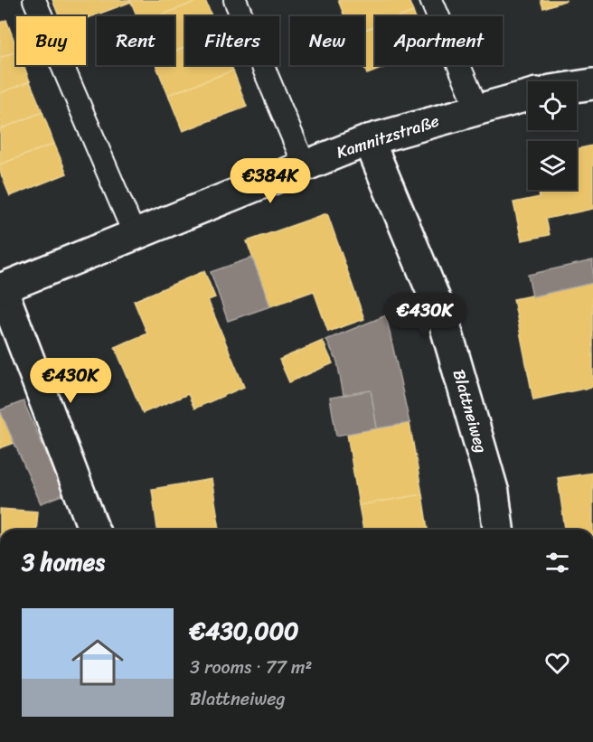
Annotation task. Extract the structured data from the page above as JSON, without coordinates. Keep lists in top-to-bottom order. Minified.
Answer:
{"streets":{"street":["Kamnitzstraße","Blattneiweg"]},"crossings":[["Kamnitzstraße","Blattneiweg"]],"page":{"chip":["Buy","Rent","Filters","New","Apartment"],"price":["€384K","€430K","€430K"],"heading":"3 homes","list":[{"name":"€430,000","note":"3 rooms · 77 m² · Blattneiweg"}]}}
